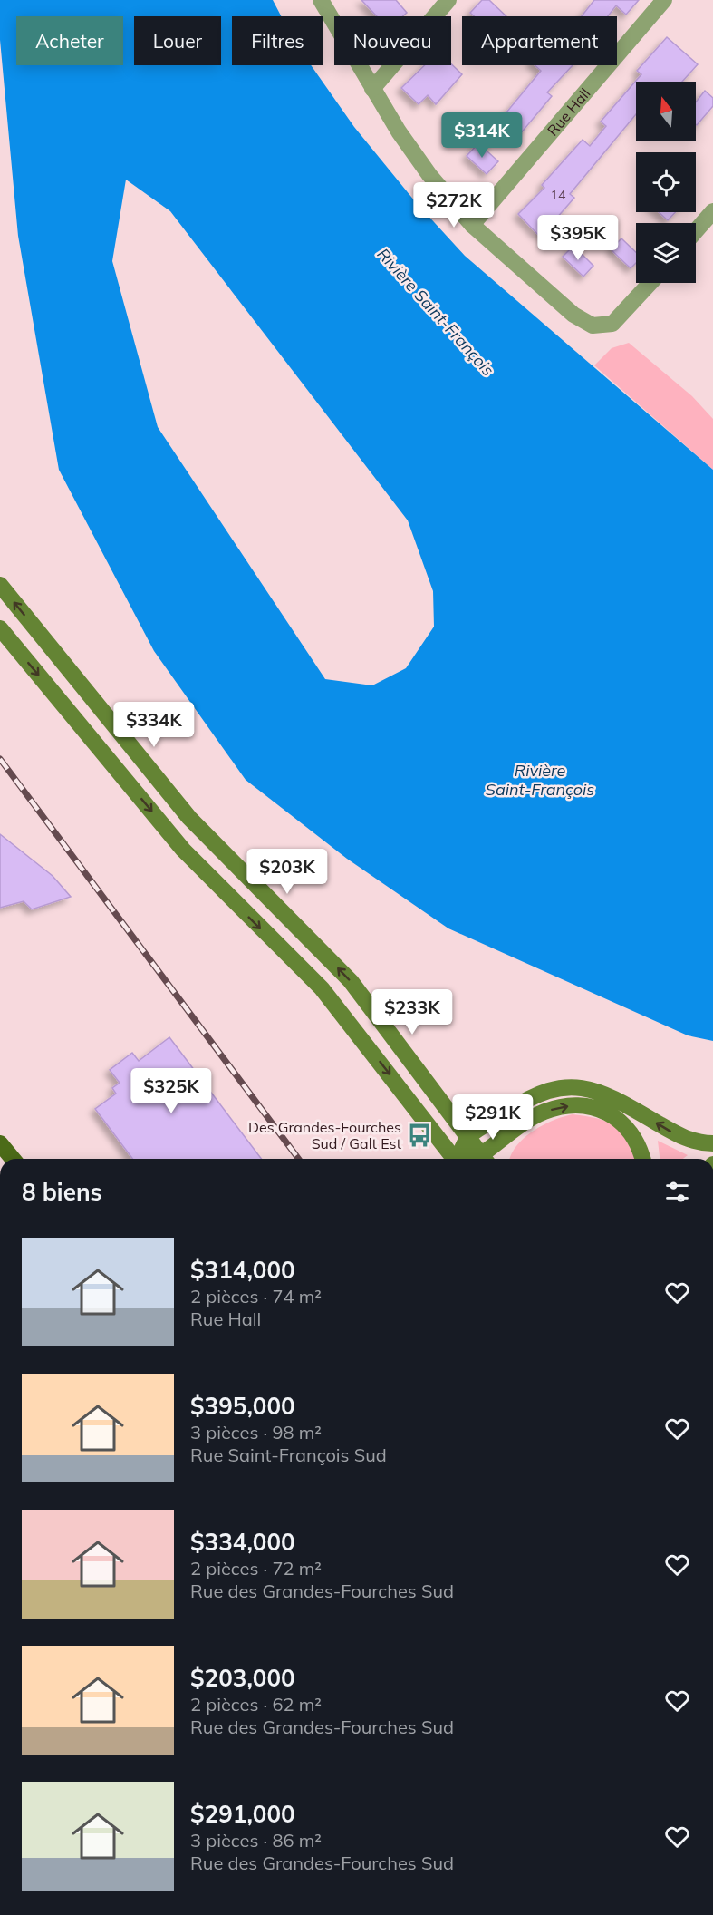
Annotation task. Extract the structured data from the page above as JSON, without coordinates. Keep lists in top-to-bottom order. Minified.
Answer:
{"streets":{"street":["Rue Hall"]},"water":["Rivière Saint-François"],"places":{"bus stop":["Des Grandes-Fourches Sud / Galt Est"]},"house_numbers":["14"],"north":"top","page":{"chip":["Acheter","Louer","Filtres","Nouveau","Appartement"],"price":["$314K","$272K","$395K","$334K","$203K","$233K","$325K","$291K"],"heading":"8 biens","list":[{"name":"$314,000","note":"2 pièces · 74 m² · Rue Hall"},{"name":"$395,000","note":"3 pièces · 98 m² · Rue Saint-François Sud"},{"name":"$334,000","note":"2 pièces · 72 m² · Rue des Grandes-Fourches Sud"},{"name":"$203,000","note":"2 pièces · 62 m² · Rue des Grandes-Fourches Sud"},{"name":"$291,000","note":"3 pièces · 86 m² · Rue des Grandes-Fourches Sud"}]}}
